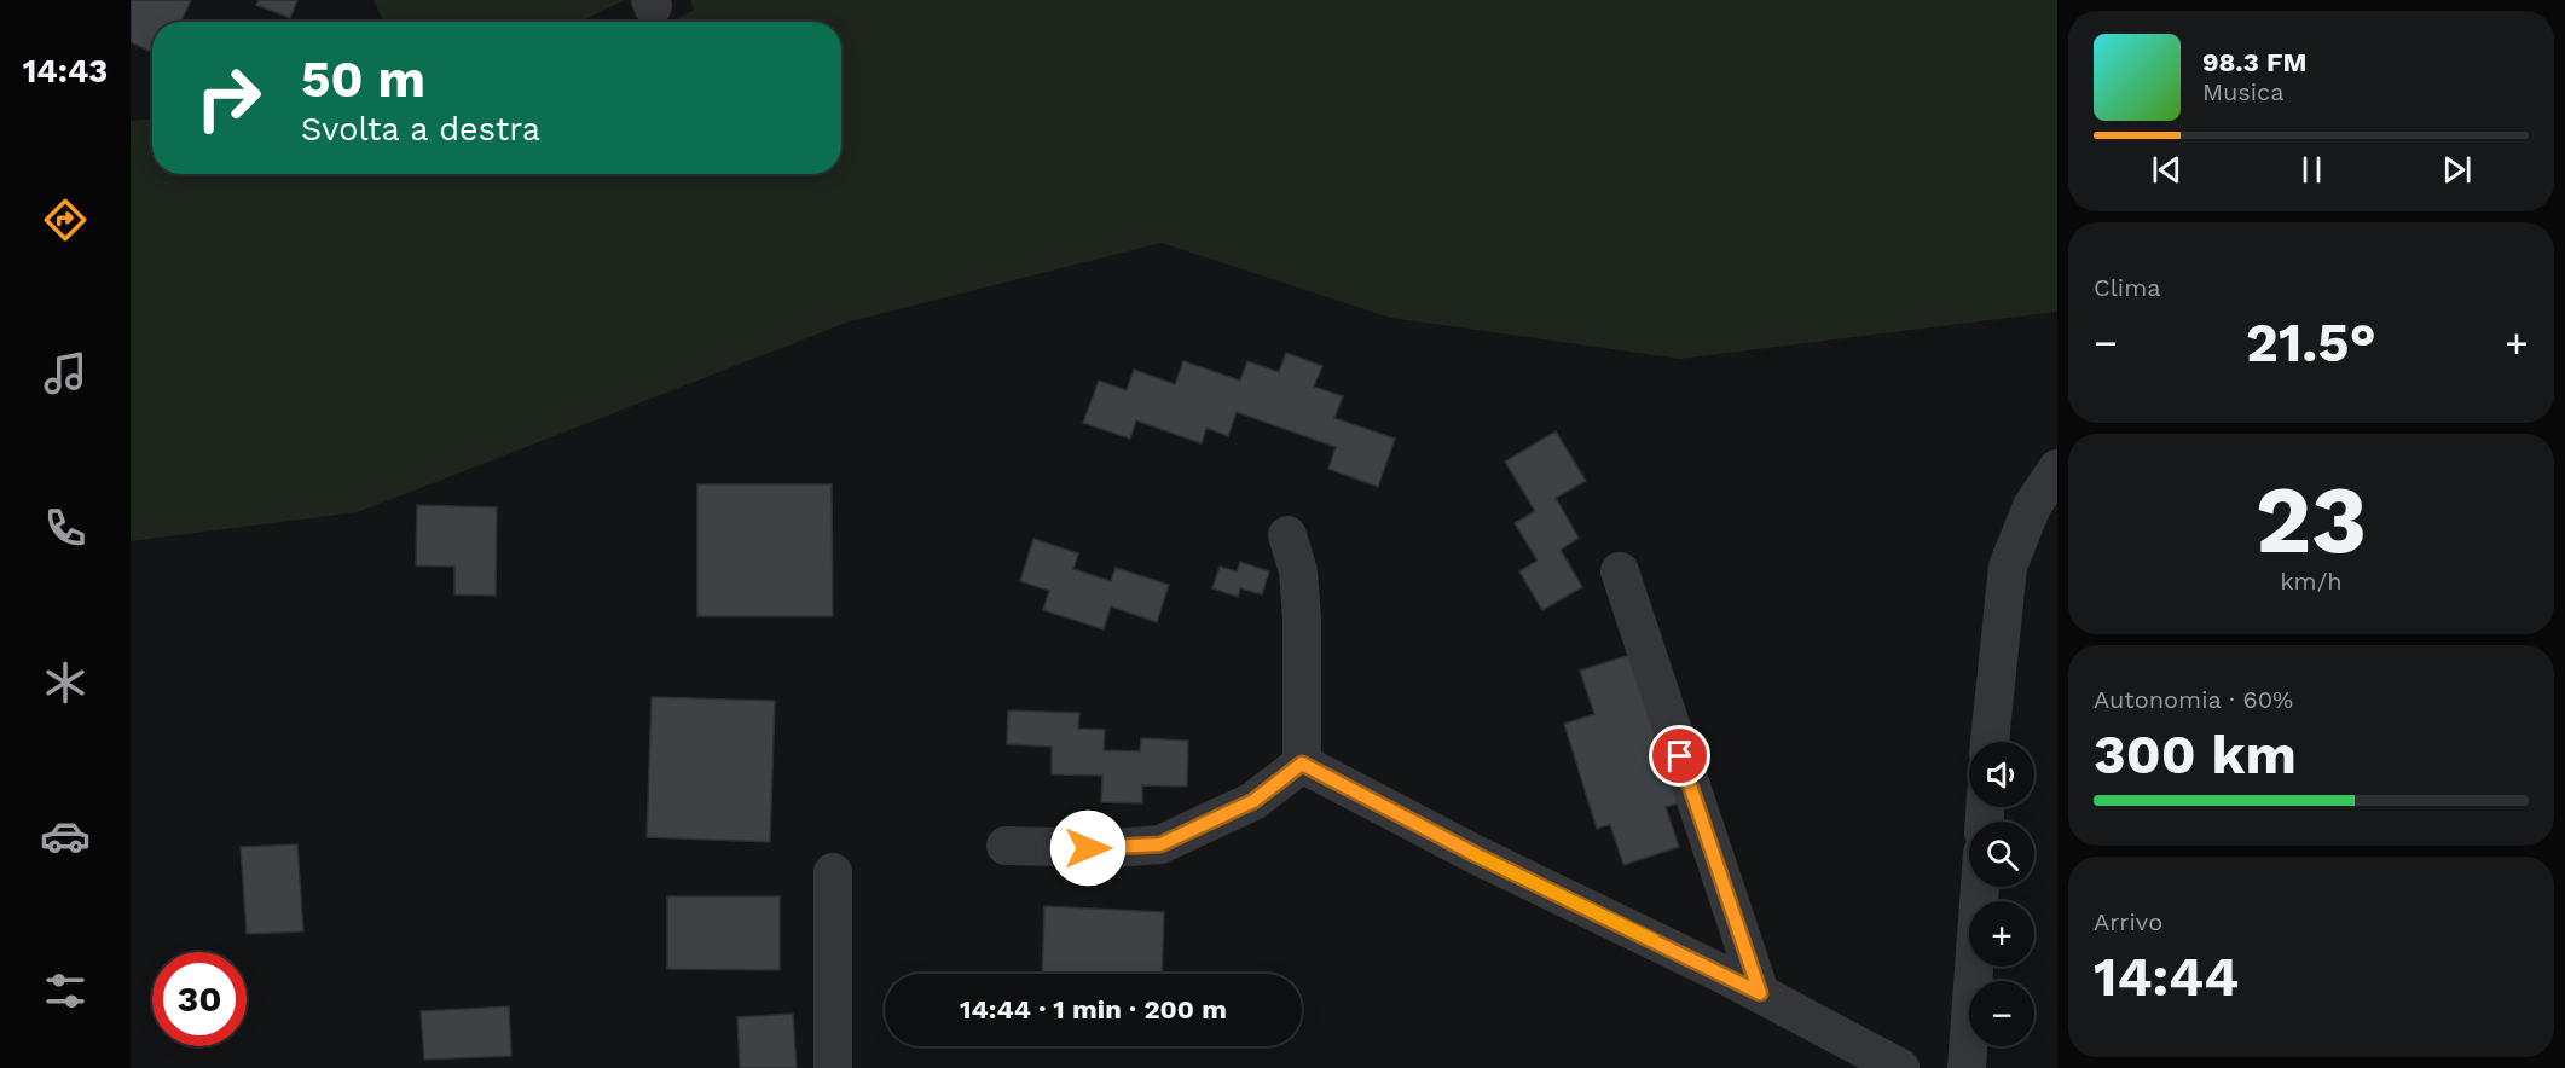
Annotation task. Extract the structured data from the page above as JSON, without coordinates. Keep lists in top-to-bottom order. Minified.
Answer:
{"page":{"tabs":"14:43","turn":["50 m","Svolta a destra"],"song":["98.3 FM","Musica"],"tile":["Clima",["23","km/h"],["Autonomia · 60%","300 km"],["Arrivo","14:44"]],"heat":["−","21.5°","+"],"map_buttons":["+","−"],"limit":"30","trip":"14:44 · 1 min · 200 m"}}
